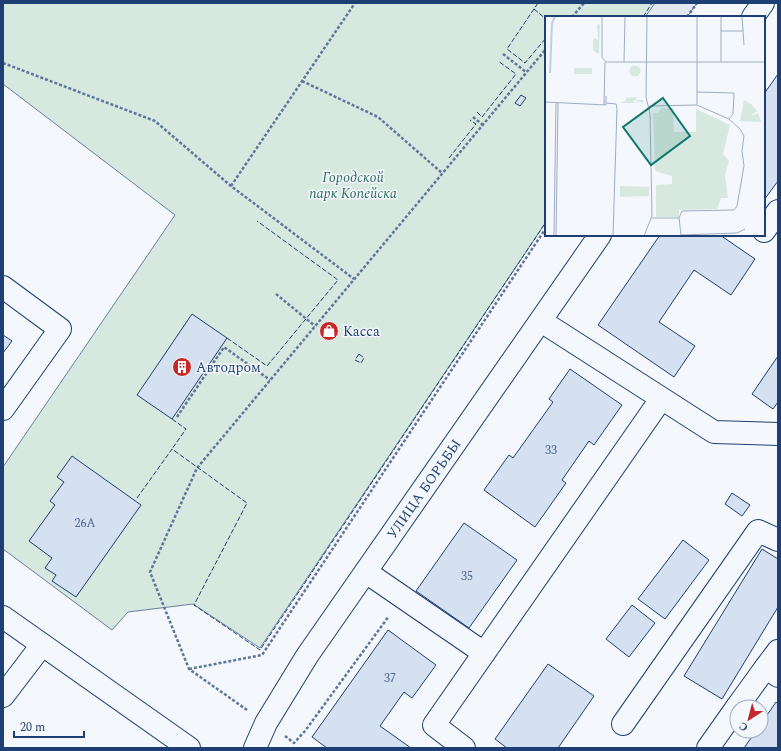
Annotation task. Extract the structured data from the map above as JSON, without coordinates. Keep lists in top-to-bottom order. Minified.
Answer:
{"streets":{"street":["УЛИЦА БОРЬБЫ"]},"parks":["Городской парк Копейска"],"places":{"shop":["Касса"],"building":["Автодром"]},"house_numbers":["33","26А","35","37"],"scale_bar":"20 m","north":"bottom left"}
